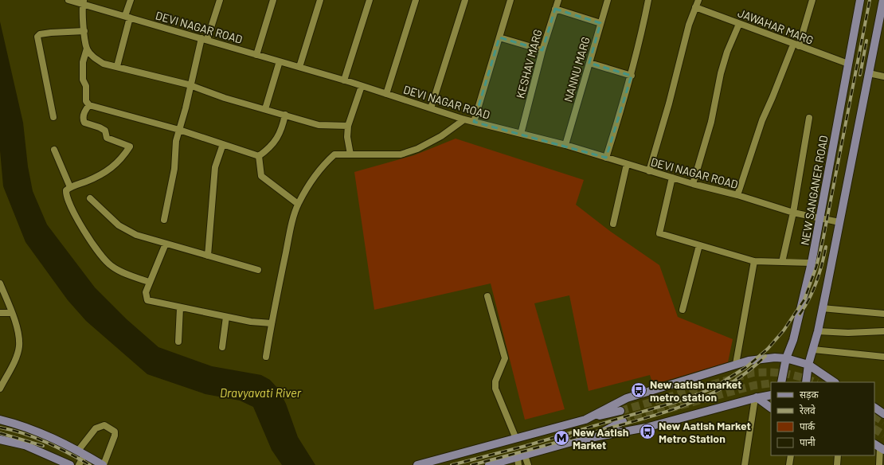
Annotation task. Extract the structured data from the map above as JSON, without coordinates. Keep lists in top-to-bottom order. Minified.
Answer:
{"streets":{"main road":["NEW SANGANER ROAD"],"street":["JAWAHAR MARG","DEVI NAGAR ROAD","KESHAV MARG","NANNU MARG"]},"crossings":[["JAWAHAR MARG","NEW SANGANER ROAD"],["DEVI NAGAR ROAD","KESHAV MARG"],["DEVI NAGAR ROAD","NANNU MARG"],["DEVI NAGAR ROAD","NEW SANGANER ROAD"]],"water":["Dravyavati River"],"places":{"bus stop":["New aatish market metro station","New Aatish Market Metro Station"],"metro station":["New Aatish Market"]},"legend":["सड़क","रेलवे","पार्क","पानी"]}
